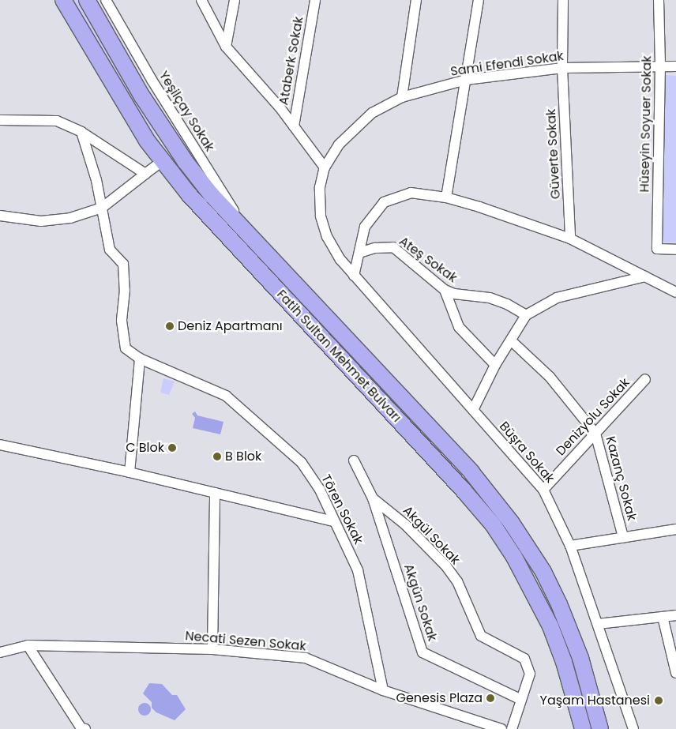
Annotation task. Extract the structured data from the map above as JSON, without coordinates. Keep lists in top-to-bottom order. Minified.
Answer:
{"streets":{"main road":["Fatih Sultan Mehmet Bulvarı"],"street":["Ataberk Sokak","Sami Efendi Sokak","Yeşilçay Sokak","Hüseyin Soyuer Sokak","Güverte Sokak","Ateş Sokak","Denizyolu Sokak","Büşra Sokak","Kazanç Sokak","Tören Sokak","Akgül Sokak","Akgün Sokak","Necati Sezen Sokak"]},"crossings":[["Sami Efendi Sokak","Hüseyin Soyuer Sokak"],["Sami Efendi Sokak","Güverte Sokak"],["Sami Efendi Sokak","Büşra Sokak"],["Yeşilçay Sokak","Fatih Sultan Mehmet Bulvarı"],["Denizyolu Sokak","Büşra Sokak"],["Denizyolu Sokak","Kazanç Sokak"],["Tören Sokak","Necati Sezen Sokak"],["Akgül Sokak","Akgün Sokak"]],"places":["Deniz Apartmanı","C Blok","B Blok","Genesis Plaza","Yaşam Hastanesi"]}
